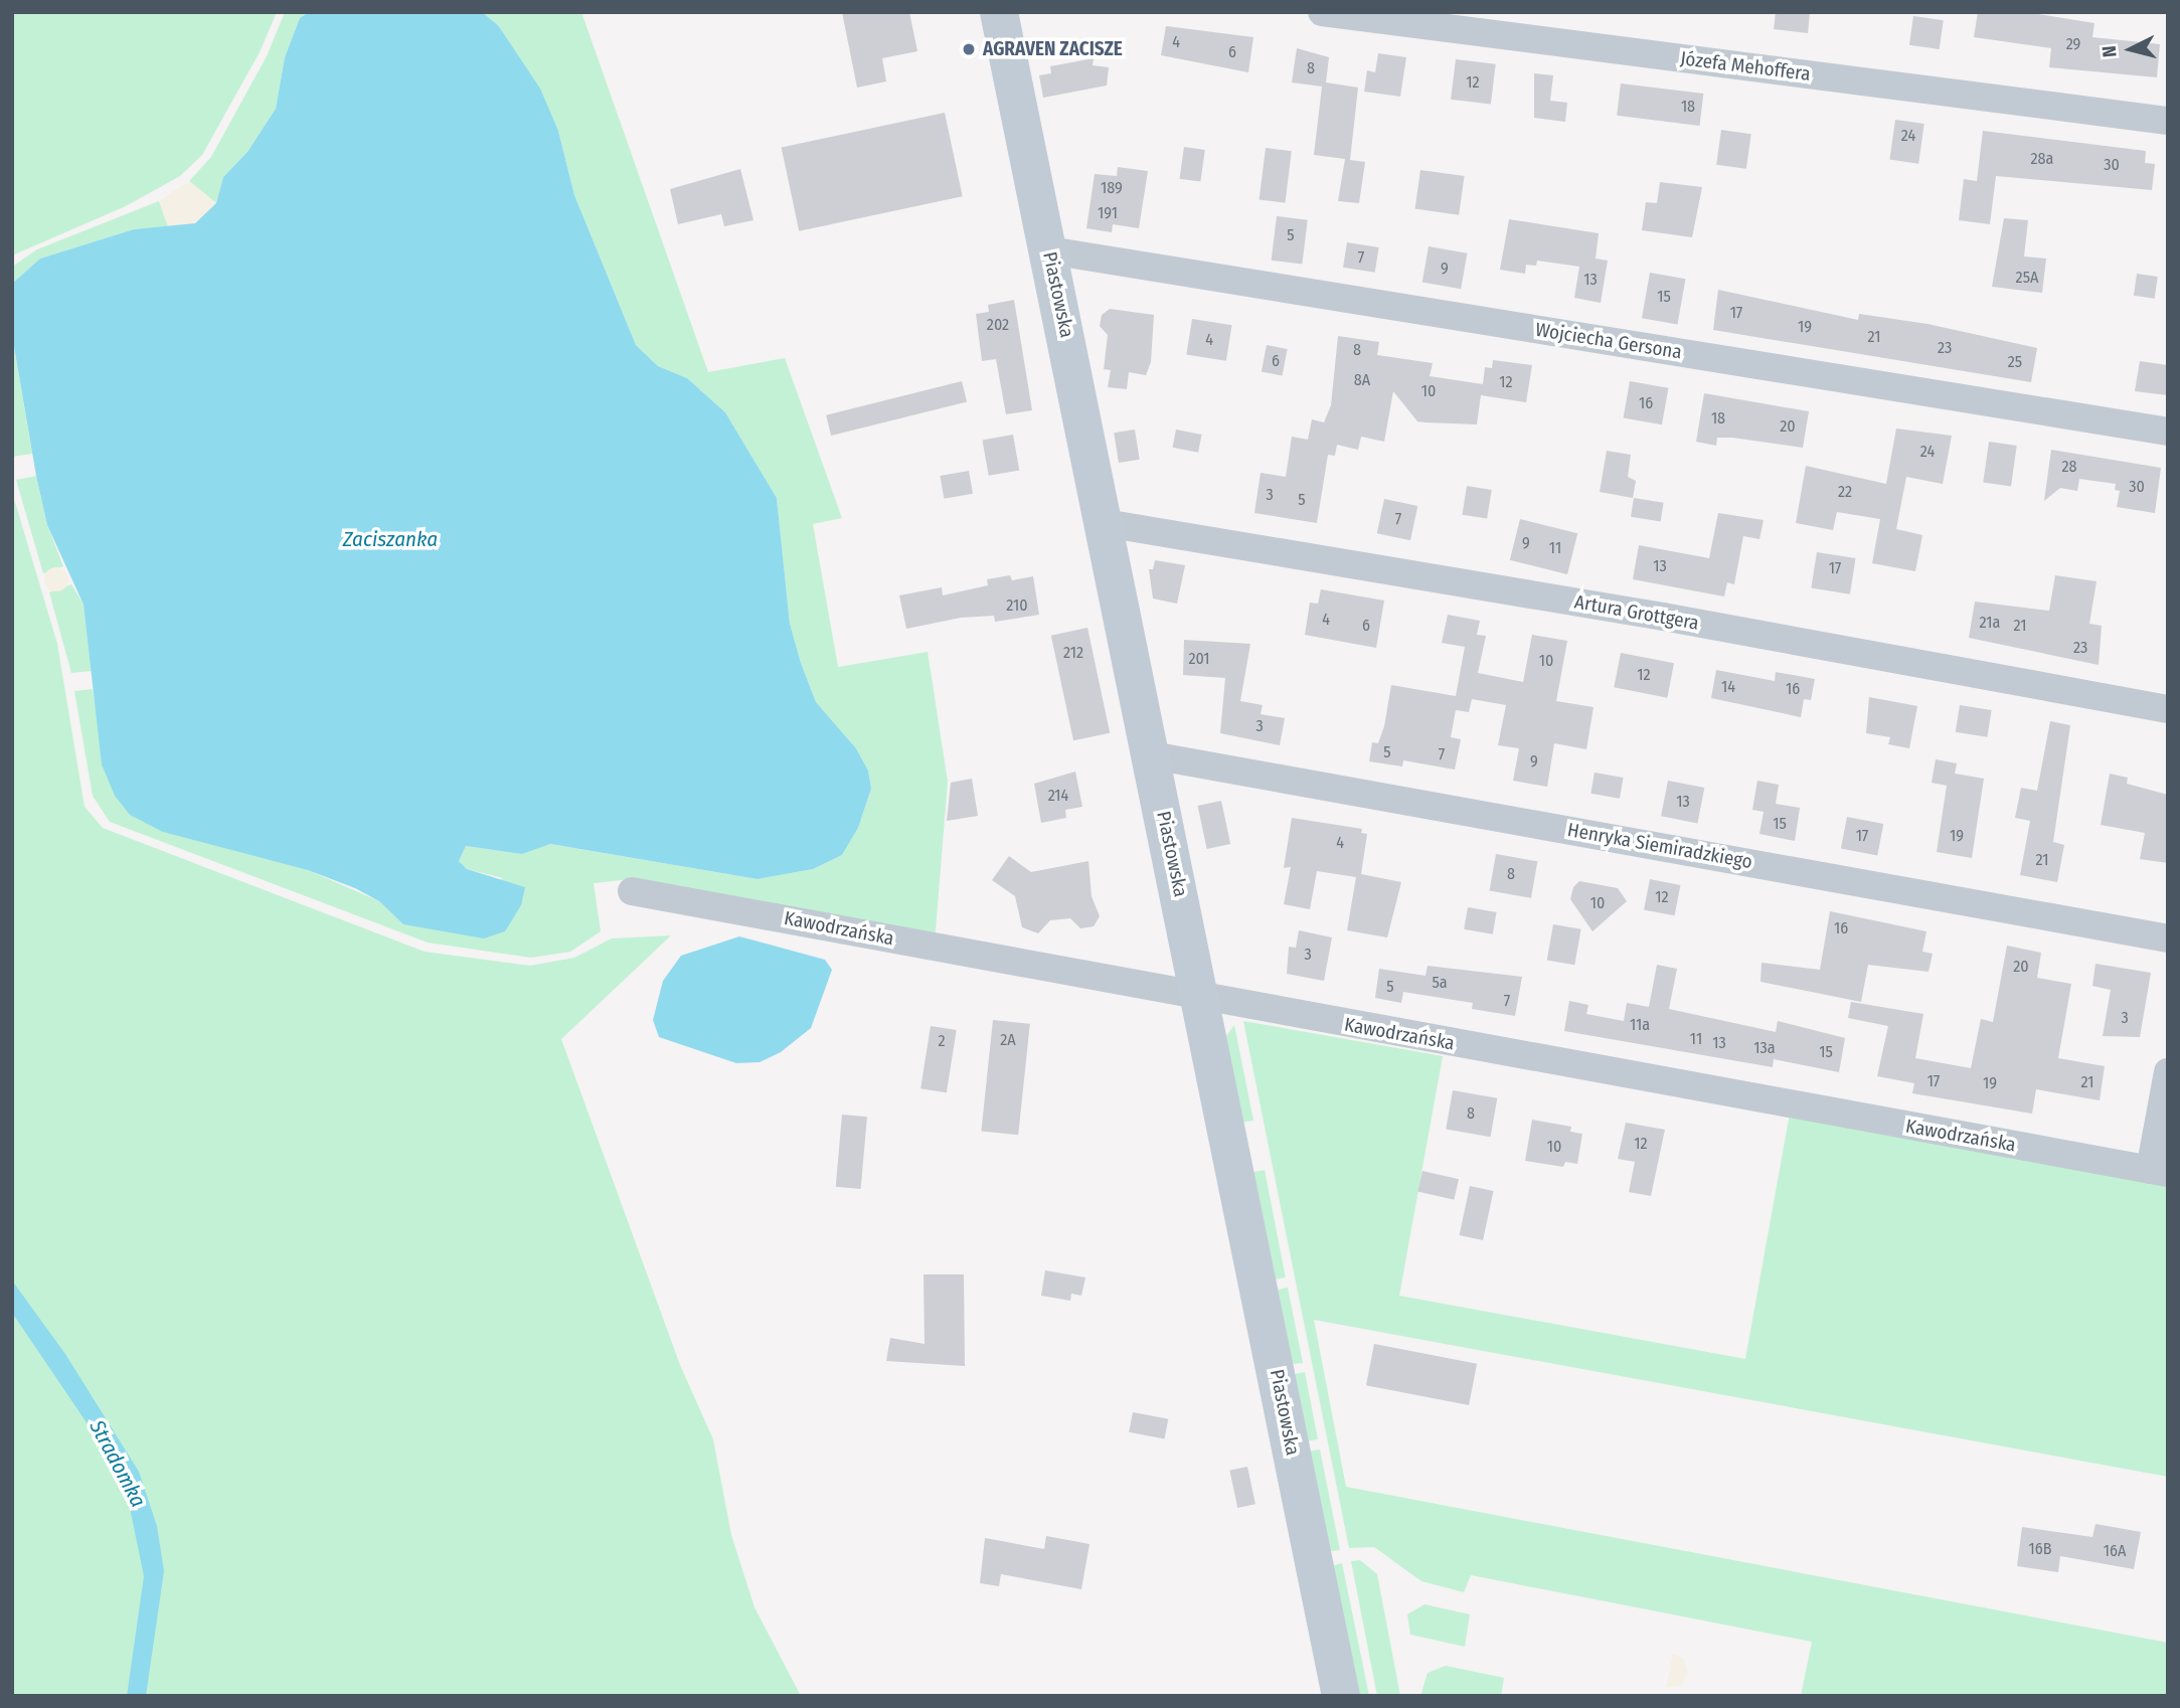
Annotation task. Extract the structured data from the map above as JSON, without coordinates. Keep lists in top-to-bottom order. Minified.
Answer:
{"streets":{"street":["Józefa Mehoffera","Piastowska","Wojciecha Gersona","Artura Grottgera","Henryka Siemiradzkiego","Kawodrzańska"]},"crossings":[["Piastowska","Wojciecha Gersona"],["Piastowska","Artura Grottgera"],["Piastowska","Henryka Siemiradzkiego"],["Piastowska","Kawodrzańska"]],"water":["Zaciszanka","Stradomka"],"places":["AGRAVEN ZACISZE"],"house_numbers":["4","29","6","8","12","18","24","28a","30","189","191","5","7","9","25A","13","15","17","202","19","21","4","23","8","6","25","8A","12","10","16","18","20","24","28","30","22","3","5","7","9","11","13","17","210","4","21a","6","21","23","212","201","10","12","14","16","3","5","7","9","214","13","15","17","19","4","21","8","12","10","16","3","20","5a","5","7","3","11a","11","2A","2","13","13a","15","17","21","19","8","12","10","16B","16A"],"north":"left"}
